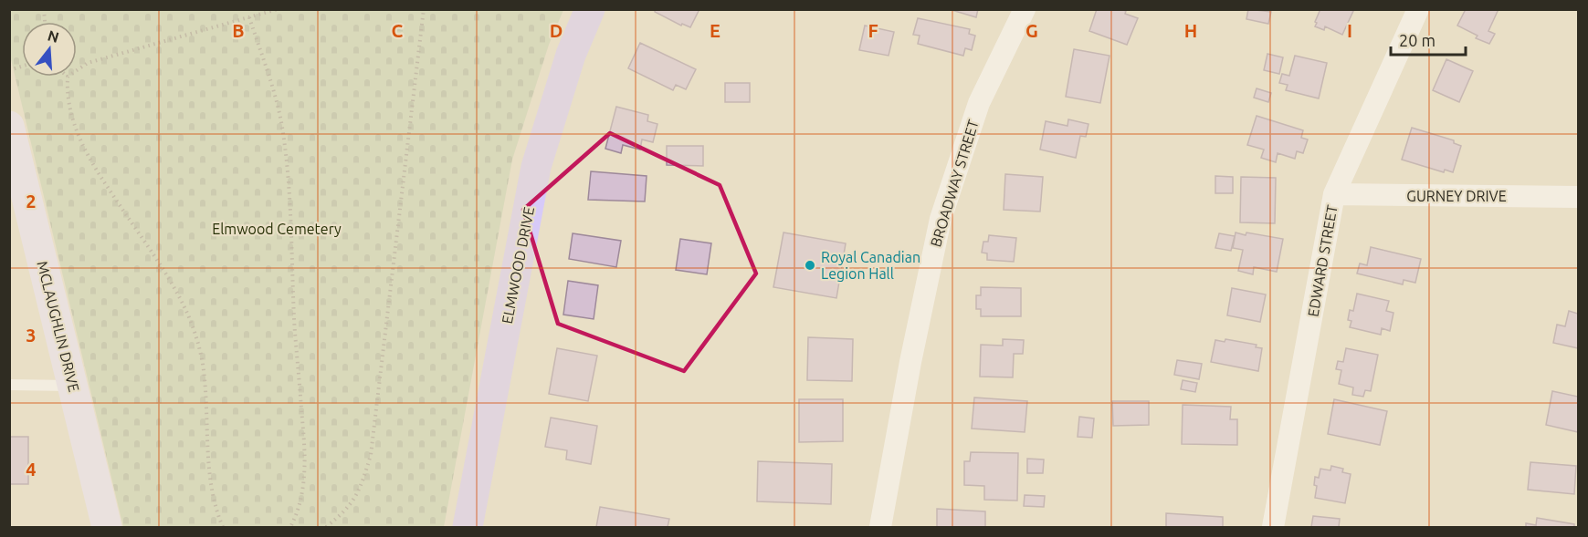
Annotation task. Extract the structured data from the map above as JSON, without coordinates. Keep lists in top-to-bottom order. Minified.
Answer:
{"streets":{"main road":["ELMWOOD DRIVE","MCLAUGHLIN DRIVE"],"street":["BROADWAY STREET","GURNEY DRIVE","EDWARD STREET"]},"crossings":[["GURNEY DRIVE","EDWARD STREET"]],"parks":["Elmwood Cemetery"],"places":["Royal Canadian Legion Hall"],"scale_bar":"20 m","north":"top","grid":{"columns":["B","C","D","E","F","G","H","I"],"rows":["2","3","4"]}}
